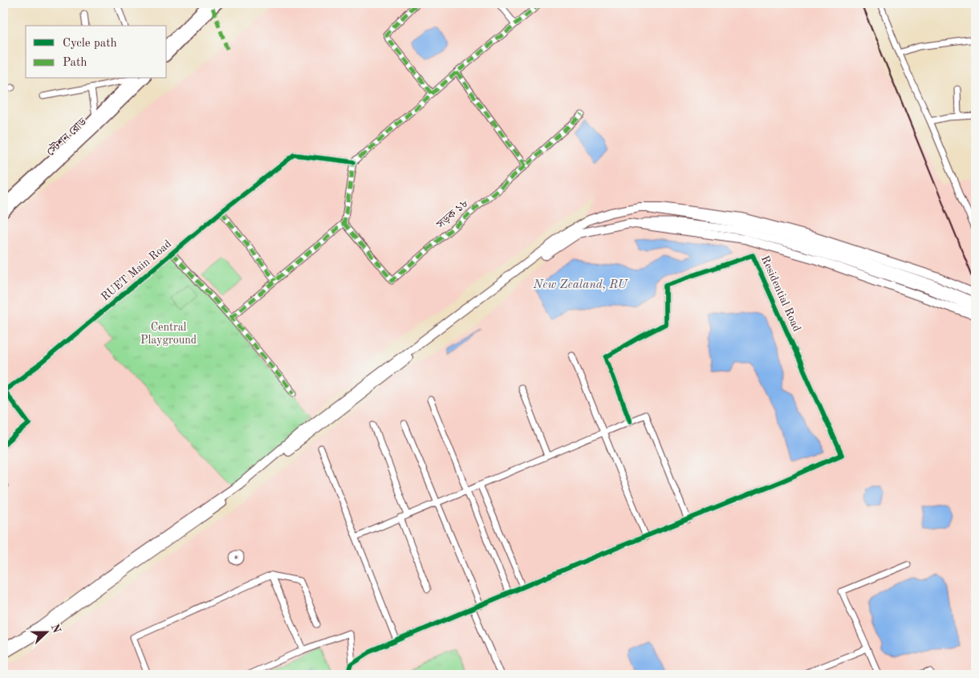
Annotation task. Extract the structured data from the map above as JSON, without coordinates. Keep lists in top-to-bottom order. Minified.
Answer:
{"streets":{"main road":["স্টেশন রোড"],"street":["সড়ক ১৮","RUET Main Road","Residential Road"]},"water":["New Zealand, RU"],"parks":["Central Playground"],"legend":["Cycle path","Path"],"north":"right"}
